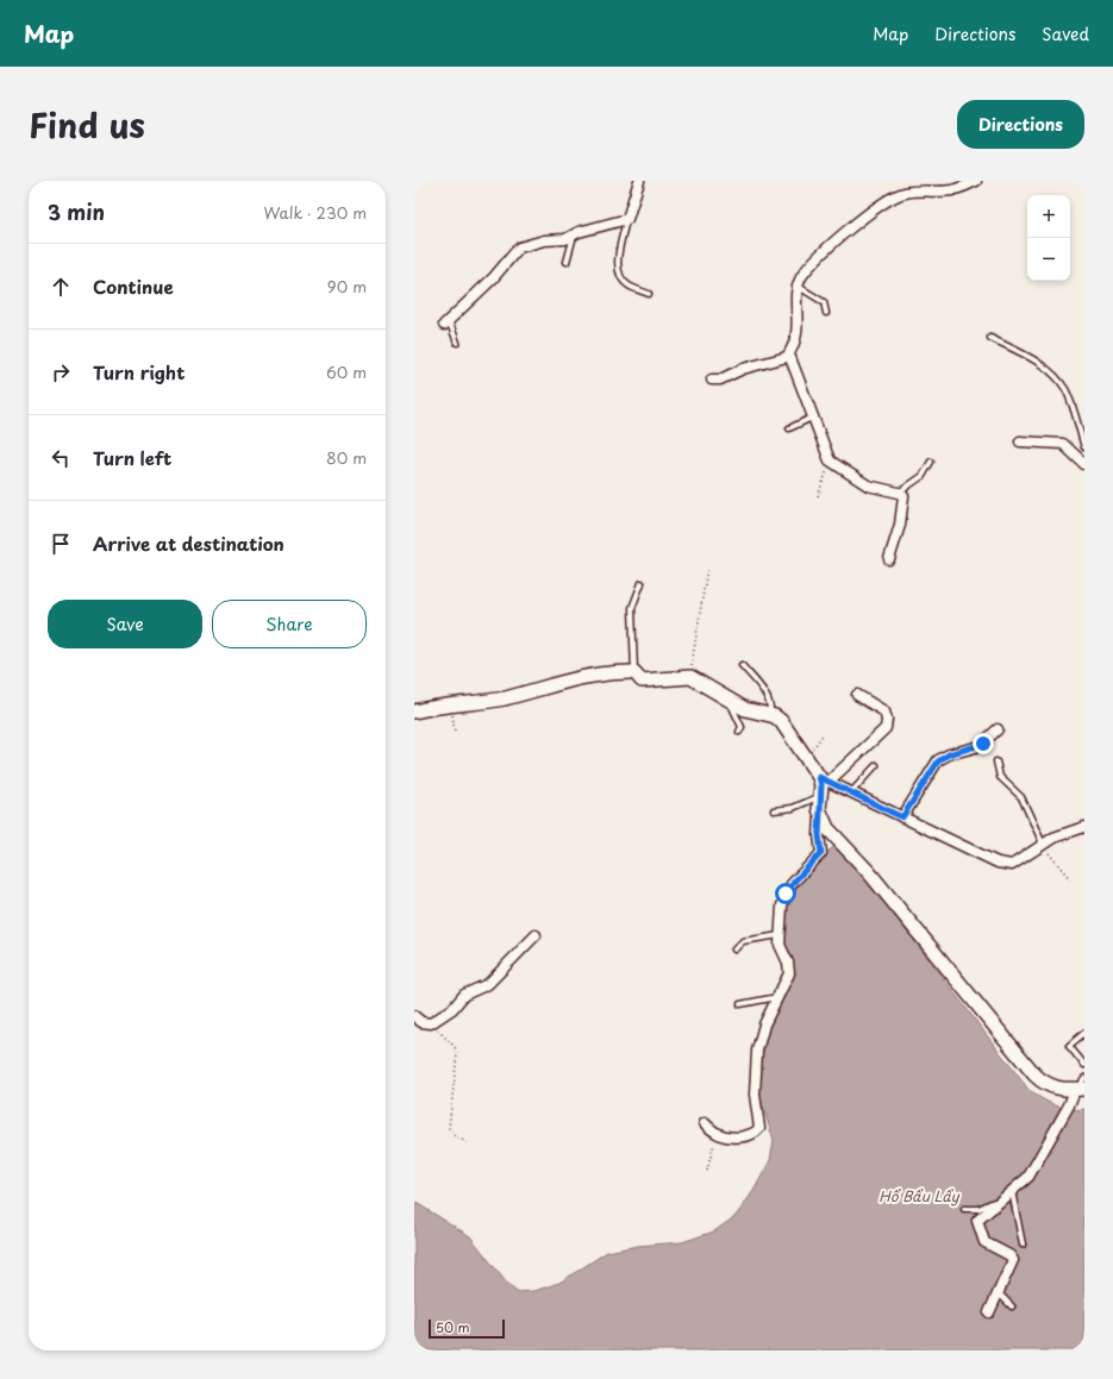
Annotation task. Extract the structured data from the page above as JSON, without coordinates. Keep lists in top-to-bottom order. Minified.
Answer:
{"water":["Hồ Bầu Lầy"],"scale_bar":"50 m","page":{"header":"Map","nav":["Map","Directions","Saved"],"title":"Find us","buttons":["Directions",["Save","Share"]],"heading":["3 min","Walk · 230 m"],"map_buttons":["+","−"],"list":[["Continue","90 m"],["Turn right","60 m"],["Turn left","80 m"],"Arrive at destination"],"scale":"50 m"}}
